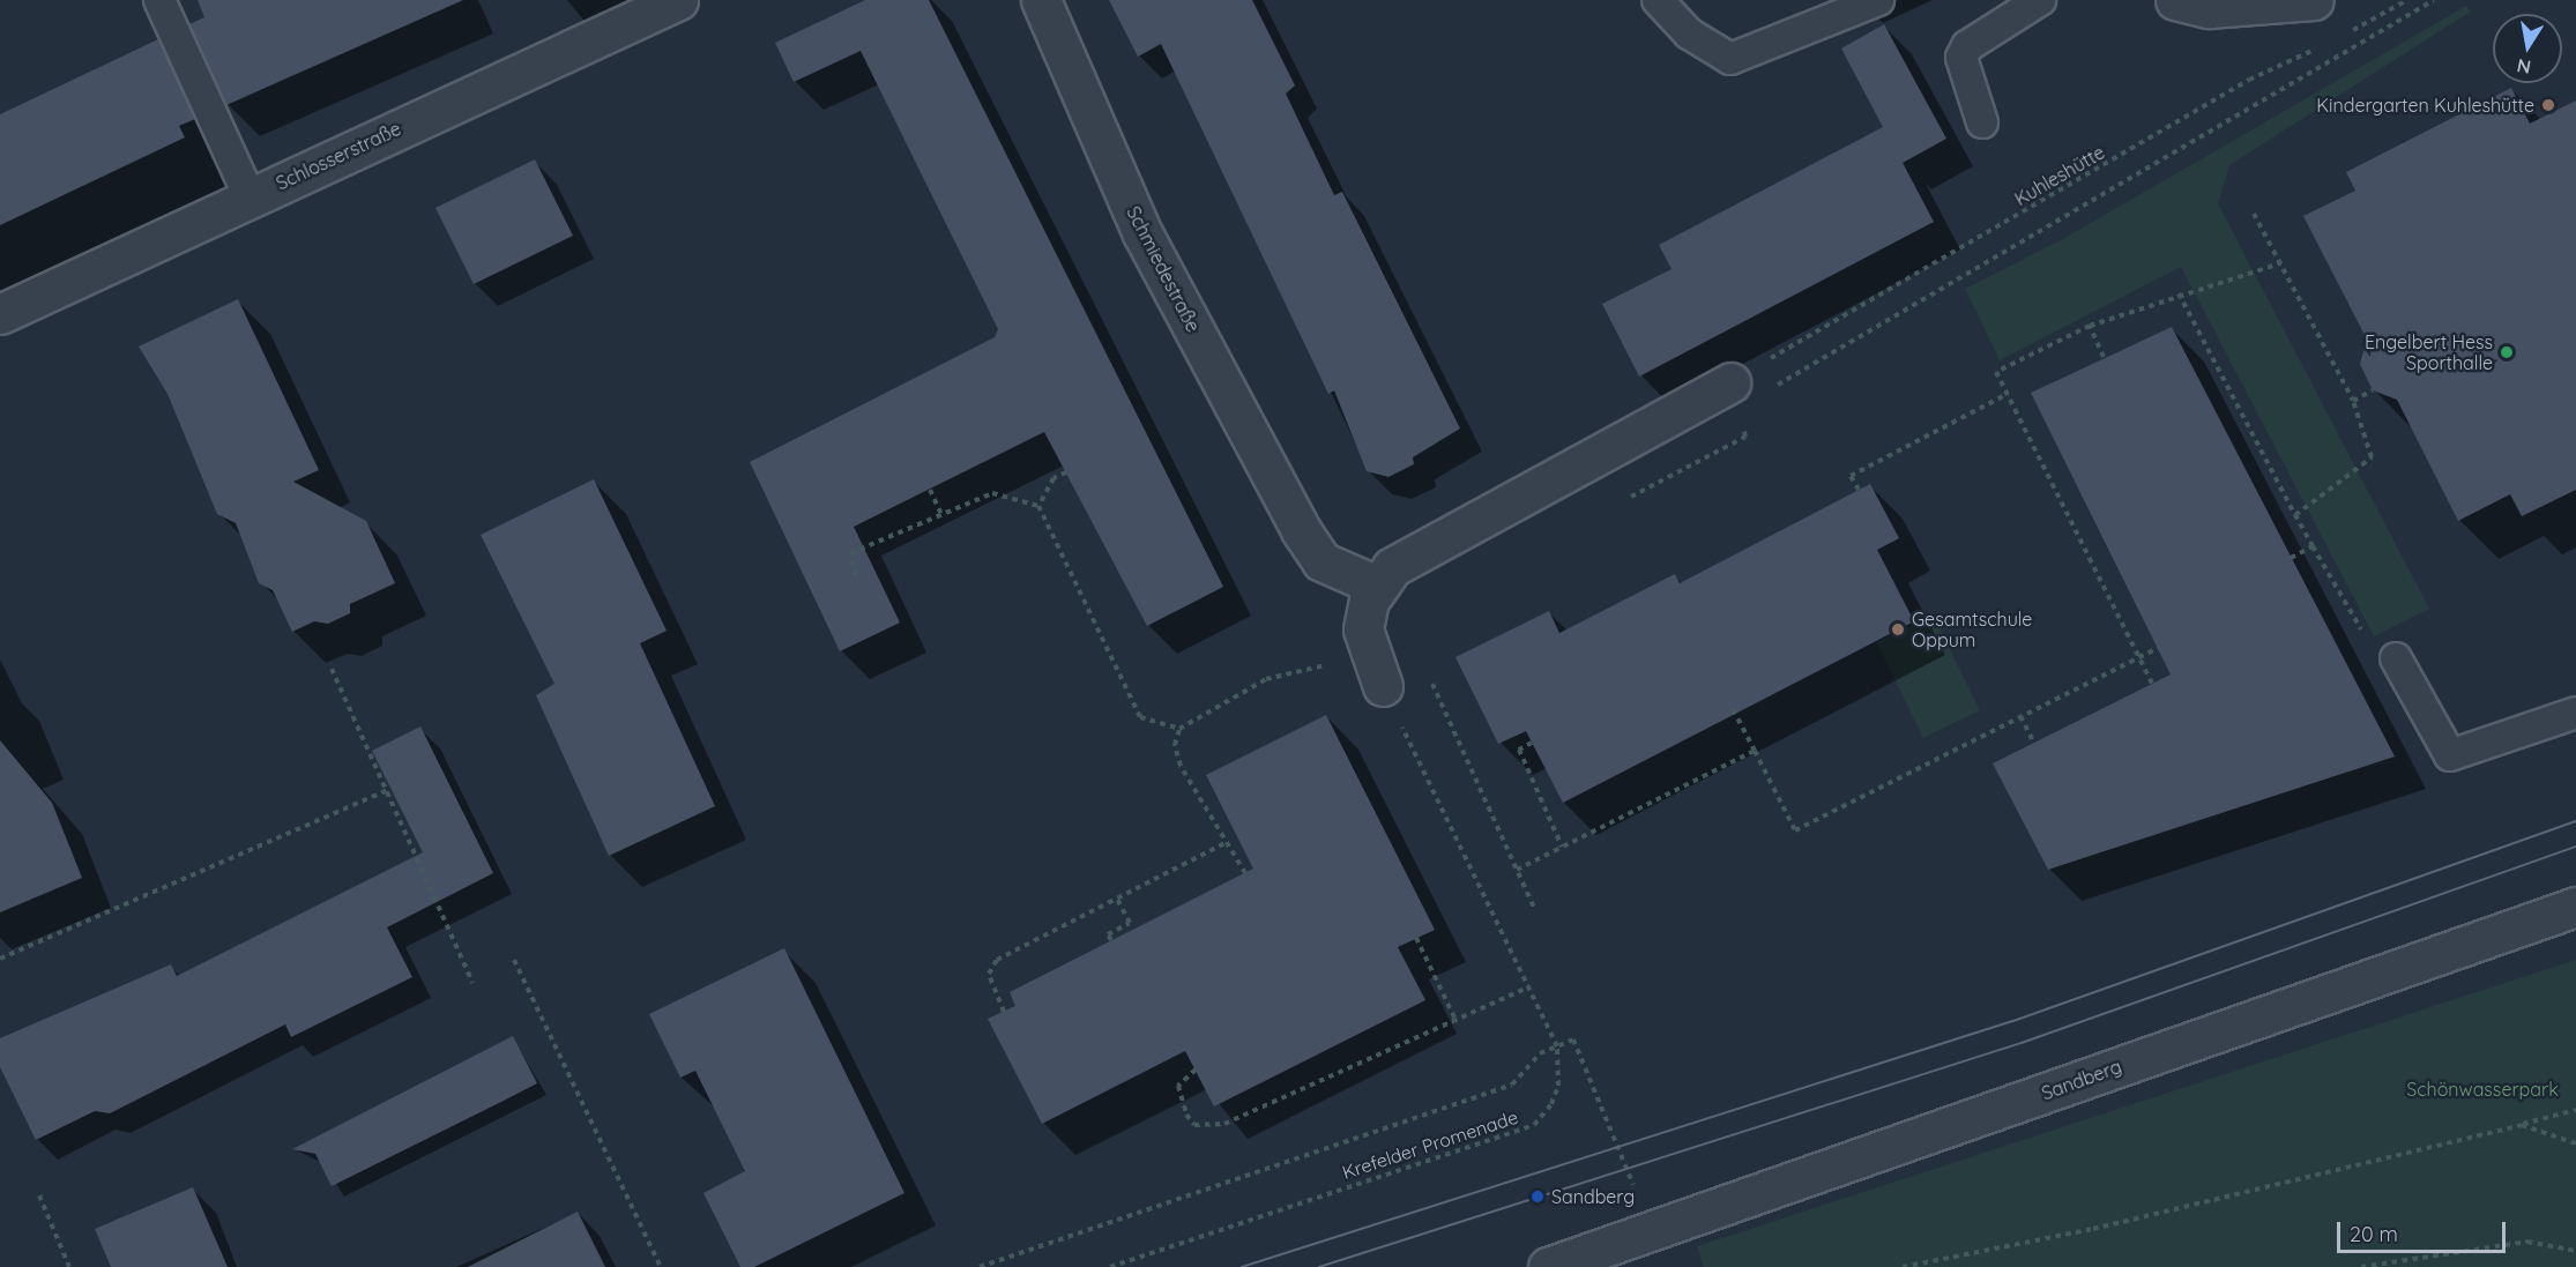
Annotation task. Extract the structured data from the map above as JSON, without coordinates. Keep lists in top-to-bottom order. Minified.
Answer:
{"streets":{"street":["Schlosserstraße","Schmiedestraße","Sandberg"],"path":["Kuhleshütte","Krefelder Promenade"]},"parks":["Schönwasserpark"],"places":["Kindergarten Kuhleshütte","Engelbert Hess Sporthalle","Gesamtschule Oppum","Sandberg"],"scale_bar":"20 m","north":"bottom"}
